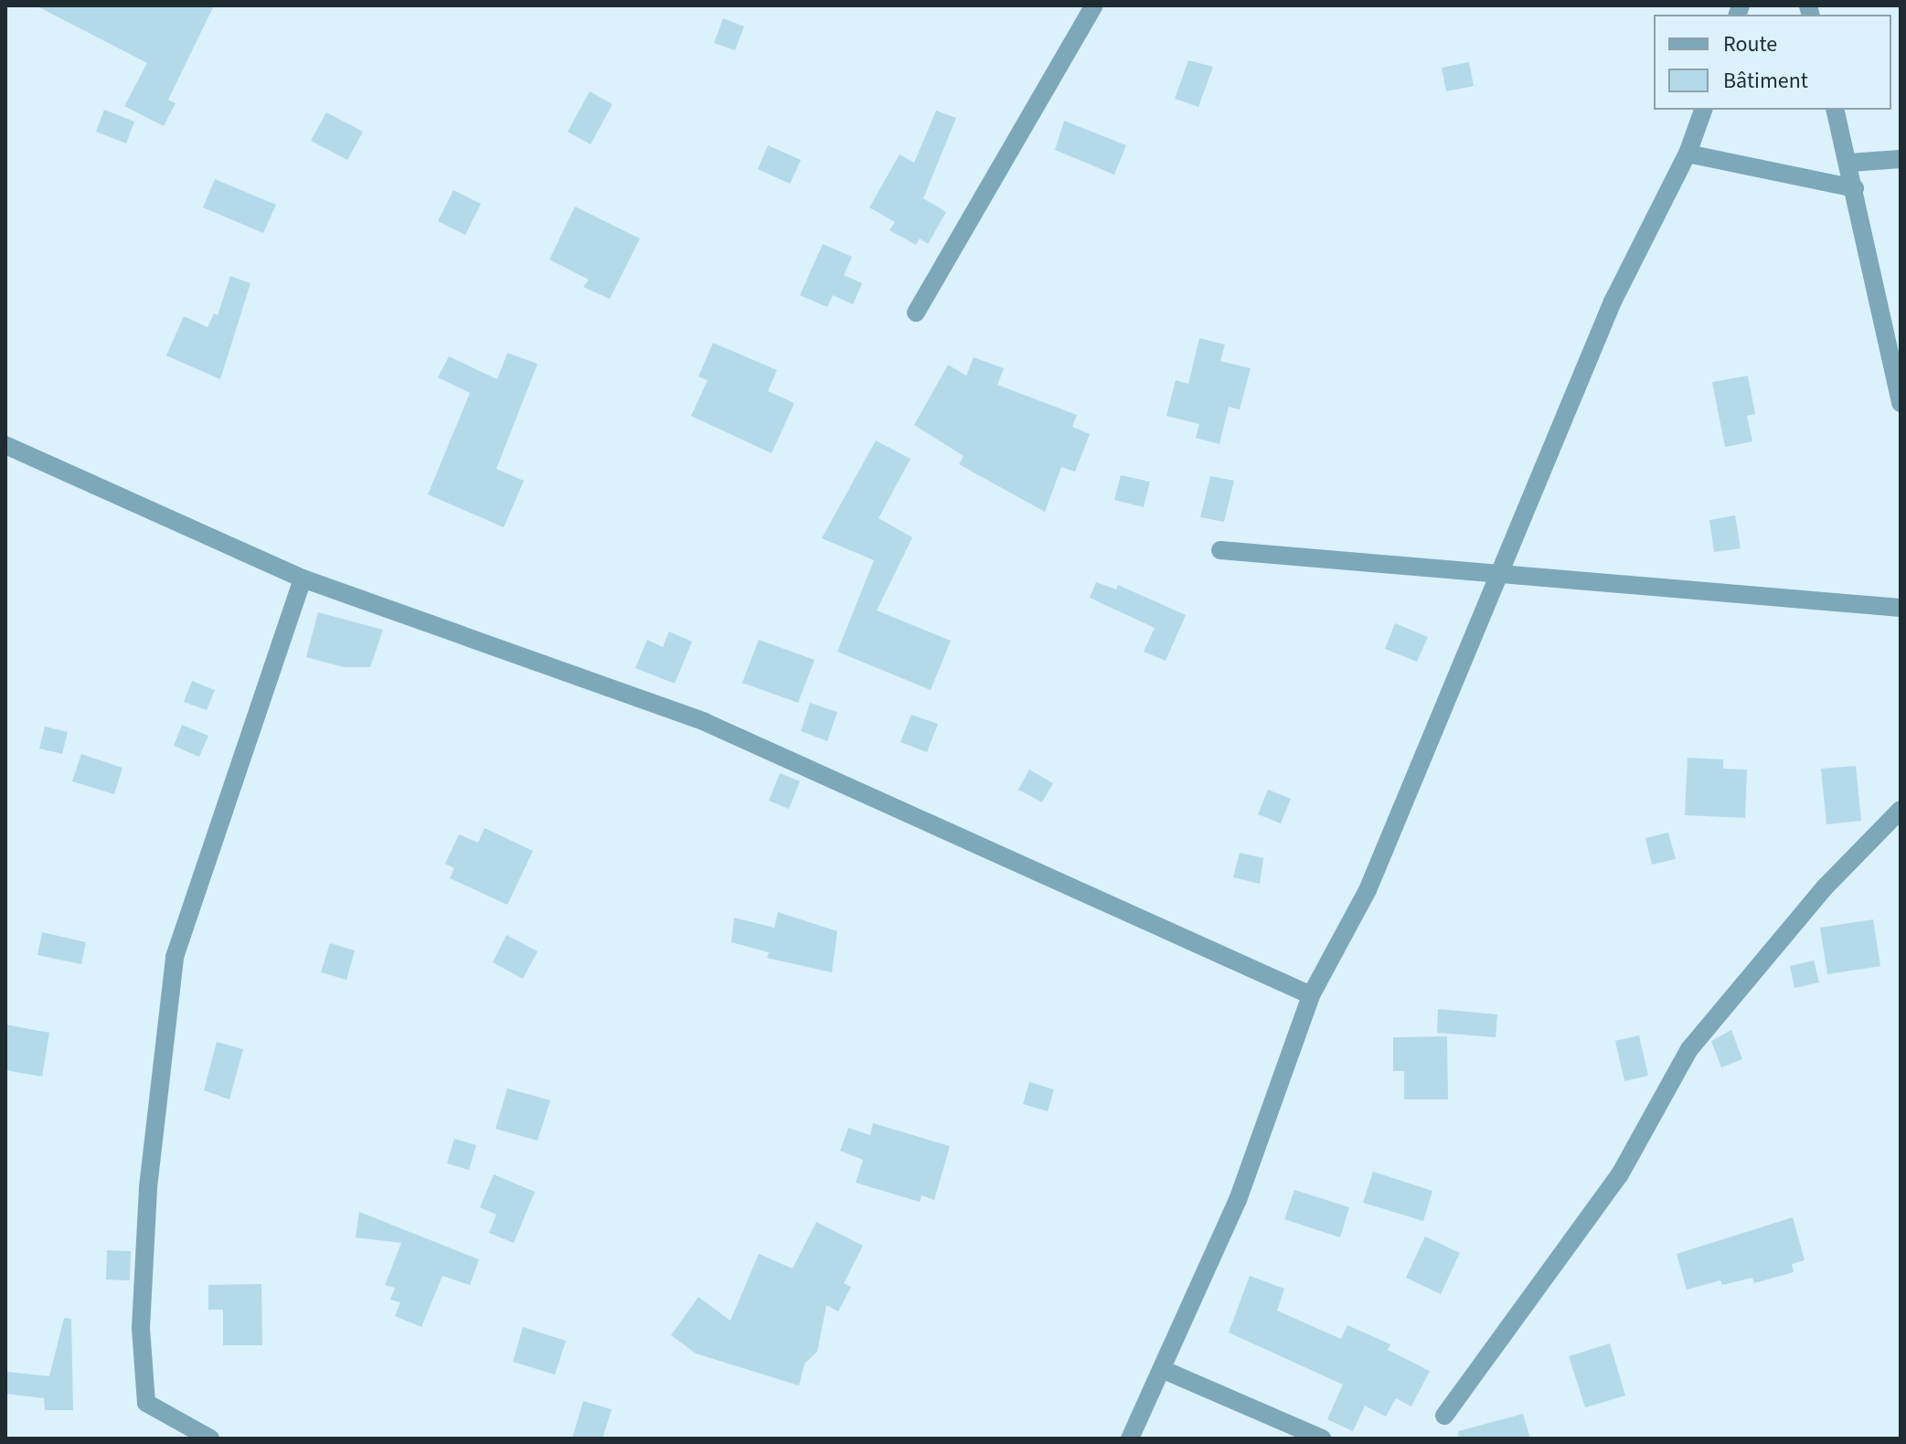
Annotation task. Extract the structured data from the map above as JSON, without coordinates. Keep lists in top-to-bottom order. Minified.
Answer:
{"legend":["Route","Bâtiment"]}
